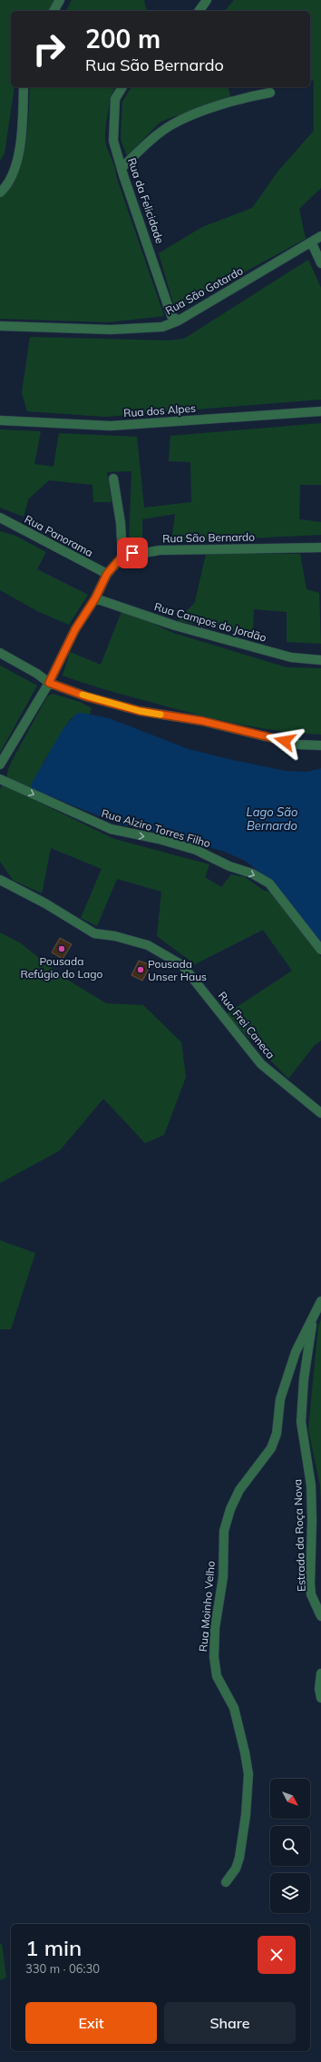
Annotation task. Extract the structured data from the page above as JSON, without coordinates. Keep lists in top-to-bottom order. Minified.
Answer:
{"streets":{"street":["Rua da Felicidade","Rua São Gotardo","Rua dos Alpes","Rua Panorama","Rua São Bernardo","Rua Campos do Jordão","Rua Alziro Torres Filho","Rua Frei Caneca","Estrada da Roça Nova","Rua Moinho Velho"]},"crossings":[["Rua da Felicidade","Rua São Gotardo"],["Estrada da Roça Nova","Rua Moinho Velho"]],"one_way":["Rua Alziro Torres Filho"],"water":["Lago São Bernardo"],"places":["Pousada Refúgio do Lago","Pousada Unser Haus"],"north":"bottom right","page":{"turn":["200 m","Rua São Bernardo"],"heading":["1 min","330 m · 06:30"],"buttons":["Exit","Share"]}}
